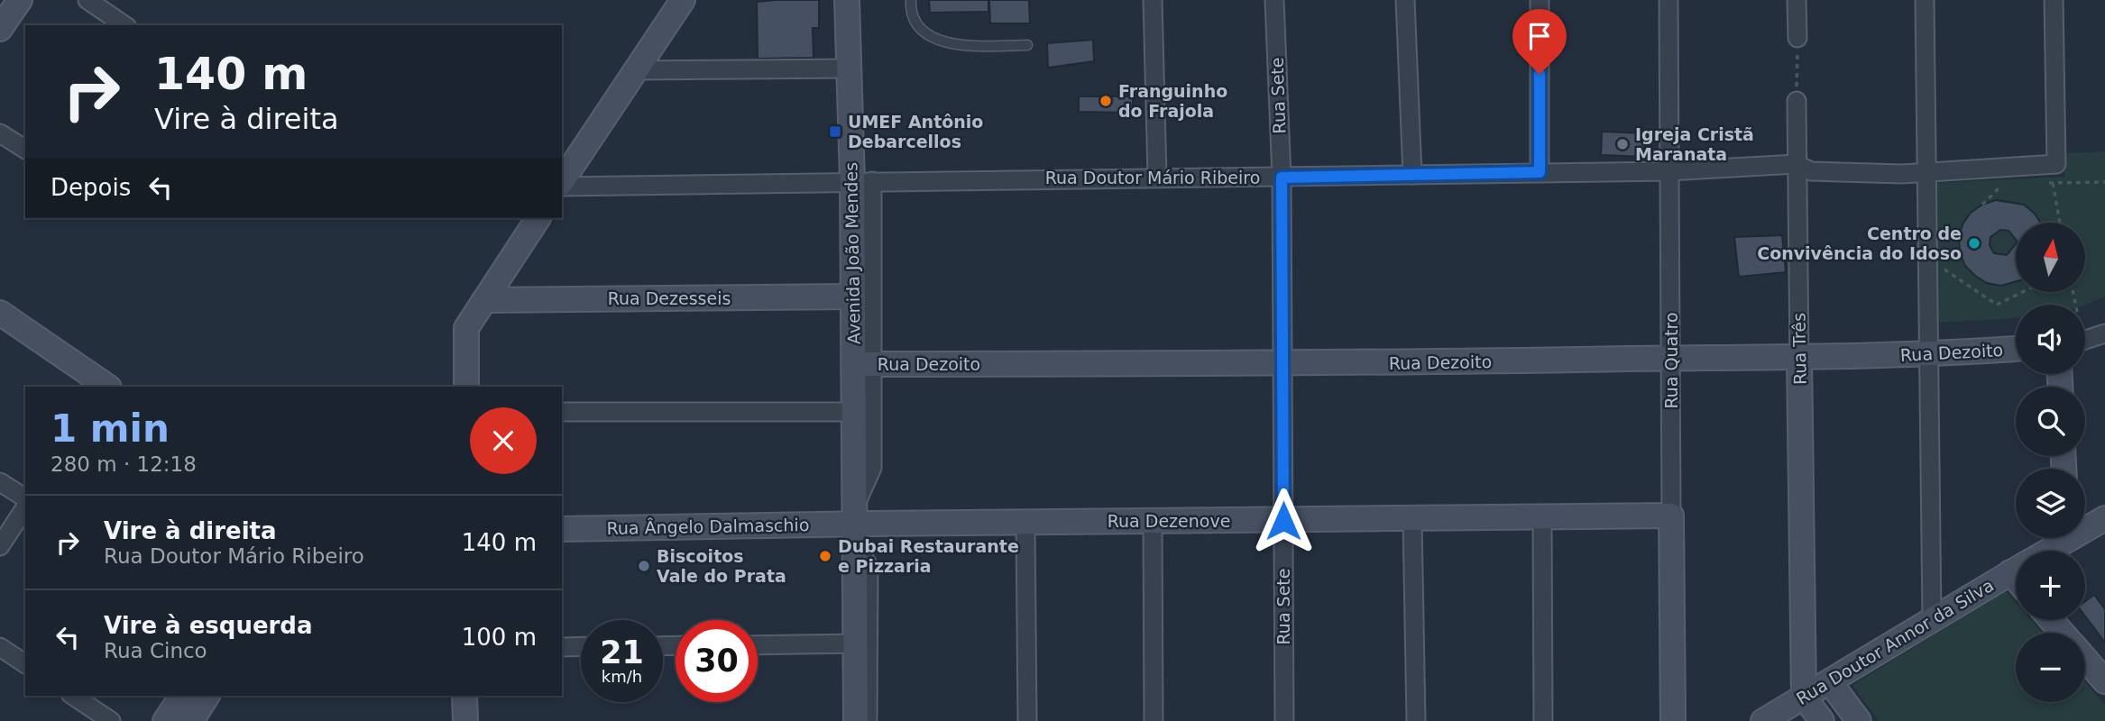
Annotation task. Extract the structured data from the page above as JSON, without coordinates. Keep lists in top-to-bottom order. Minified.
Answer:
{"streets":{"street":["Rua Sete","Rua Doutor Mário Ribeiro","Avenida João Mendes","Rua Dezesseis","Rua Três","Rua Dezoito","Rua Quatro","Rua Dezenove","Rua Ângelo Dalmaschio","Rua Doutor Annor da Silva"]},"crossings":[["Rua Sete","Rua Doutor Mário Ribeiro"],["Rua Sete","Rua Dezoito"],["Rua Sete","Rua Dezenove"],["Rua Doutor Mário Ribeiro","Avenida João Mendes"],["Rua Doutor Mário Ribeiro","Rua Três"],["Rua Doutor Mário Ribeiro","Rua Quatro"],["Avenida João Mendes","Rua Dezesseis"],["Avenida João Mendes","Rua Dezoito"],["Avenida João Mendes","Rua Dezenove"],["Avenida João Mendes","Rua Ângelo Dalmaschio"],["Rua Três","Rua Dezoito"],["Rua Três","Rua Doutor Annor da Silva"],["Rua Dezoito","Rua Quatro"],["Rua Quatro","Rua Dezenove"],["Rua Dezenove","Rua Ângelo Dalmaschio"]],"places":{"other":["Franguinho do Frajola","Igreja Cristã Maranata","Centro de Convivência do Idoso","Dubai Restaurante e Pizzaria","Biscoitos Vale do Prata"],"transit":["UMEF Antônio Debarcellos"]},"north":"top","page":{"turn":["140 m","Vire à direita"],"then":"Depois","map_buttons":["+","−"],"heading":["1 min","280 m · 12:18"],"list":[{"name":"Vire à direita","note":"Rua Doutor Mário Ribeiro","value":"140 m"},{"name":"Vire à esquerda","note":"Rua Cinco","value":"100 m"}],"speed":"21 km/h","limit":"30"}}
